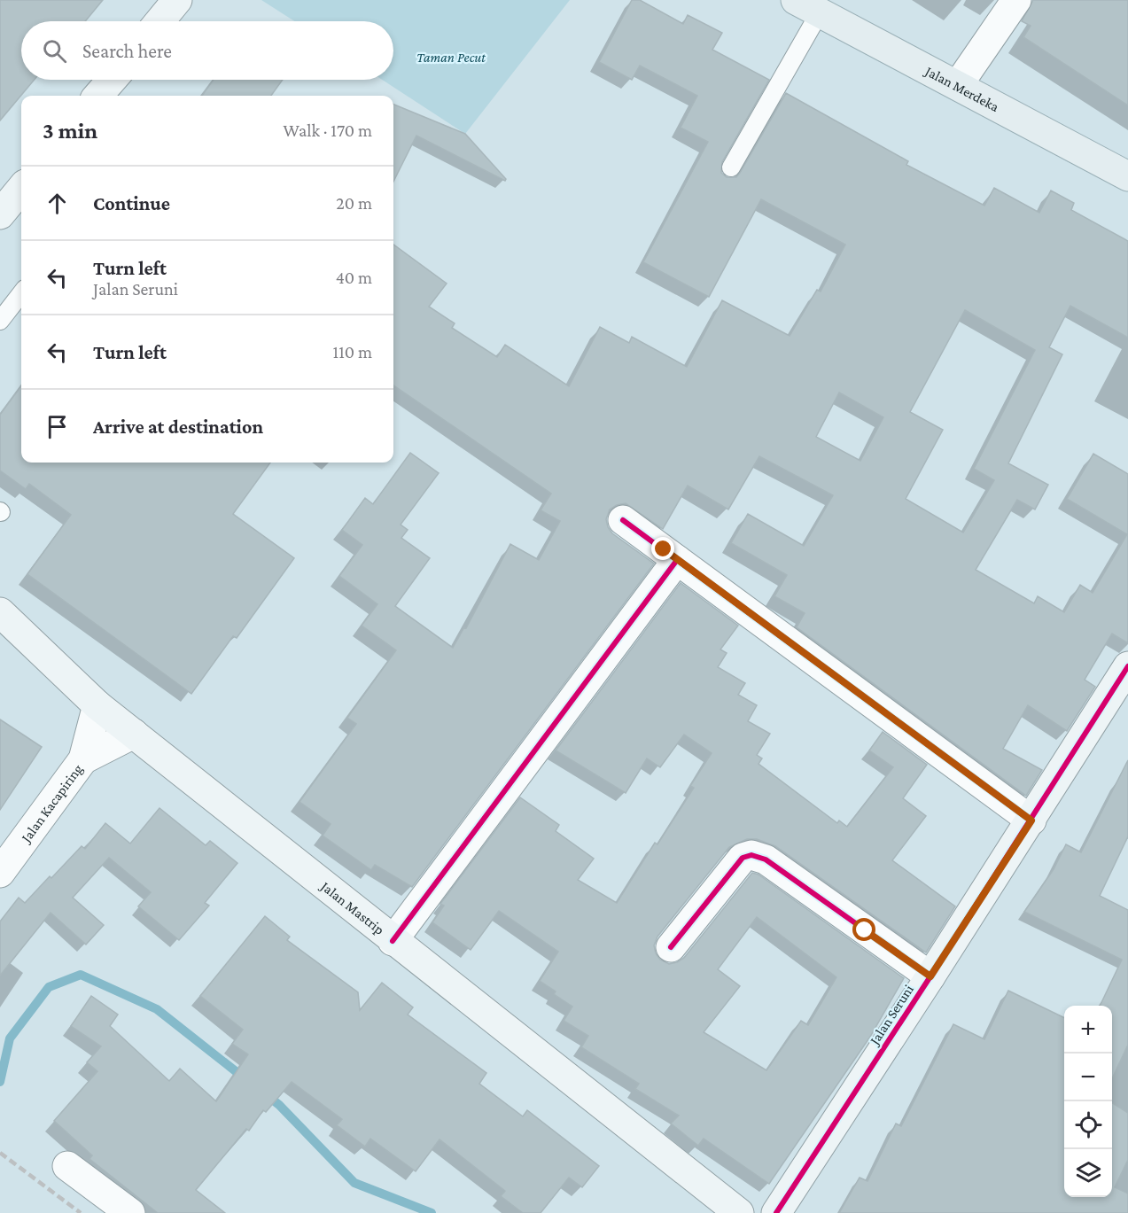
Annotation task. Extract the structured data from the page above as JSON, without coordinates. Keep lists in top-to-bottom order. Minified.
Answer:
{"streets":{"main road":["Jalan Merdeka","Jalan Mastrip","Jalan Seruni"],"street":["Jalan Kacapiring"]},"crossings":[["Jalan Kacapiring","Jalan Mastrip"]],"parks":["Taman Pecut"],"page":{"search":"Search here","heading":["3 min","Walk · 170 m"],"list":[["Continue","20 m"],["Turn left","Jalan Seruni","40 m"],["Turn left","110 m"],"Arrive at destination"],"map_buttons":["+","−"]}}
